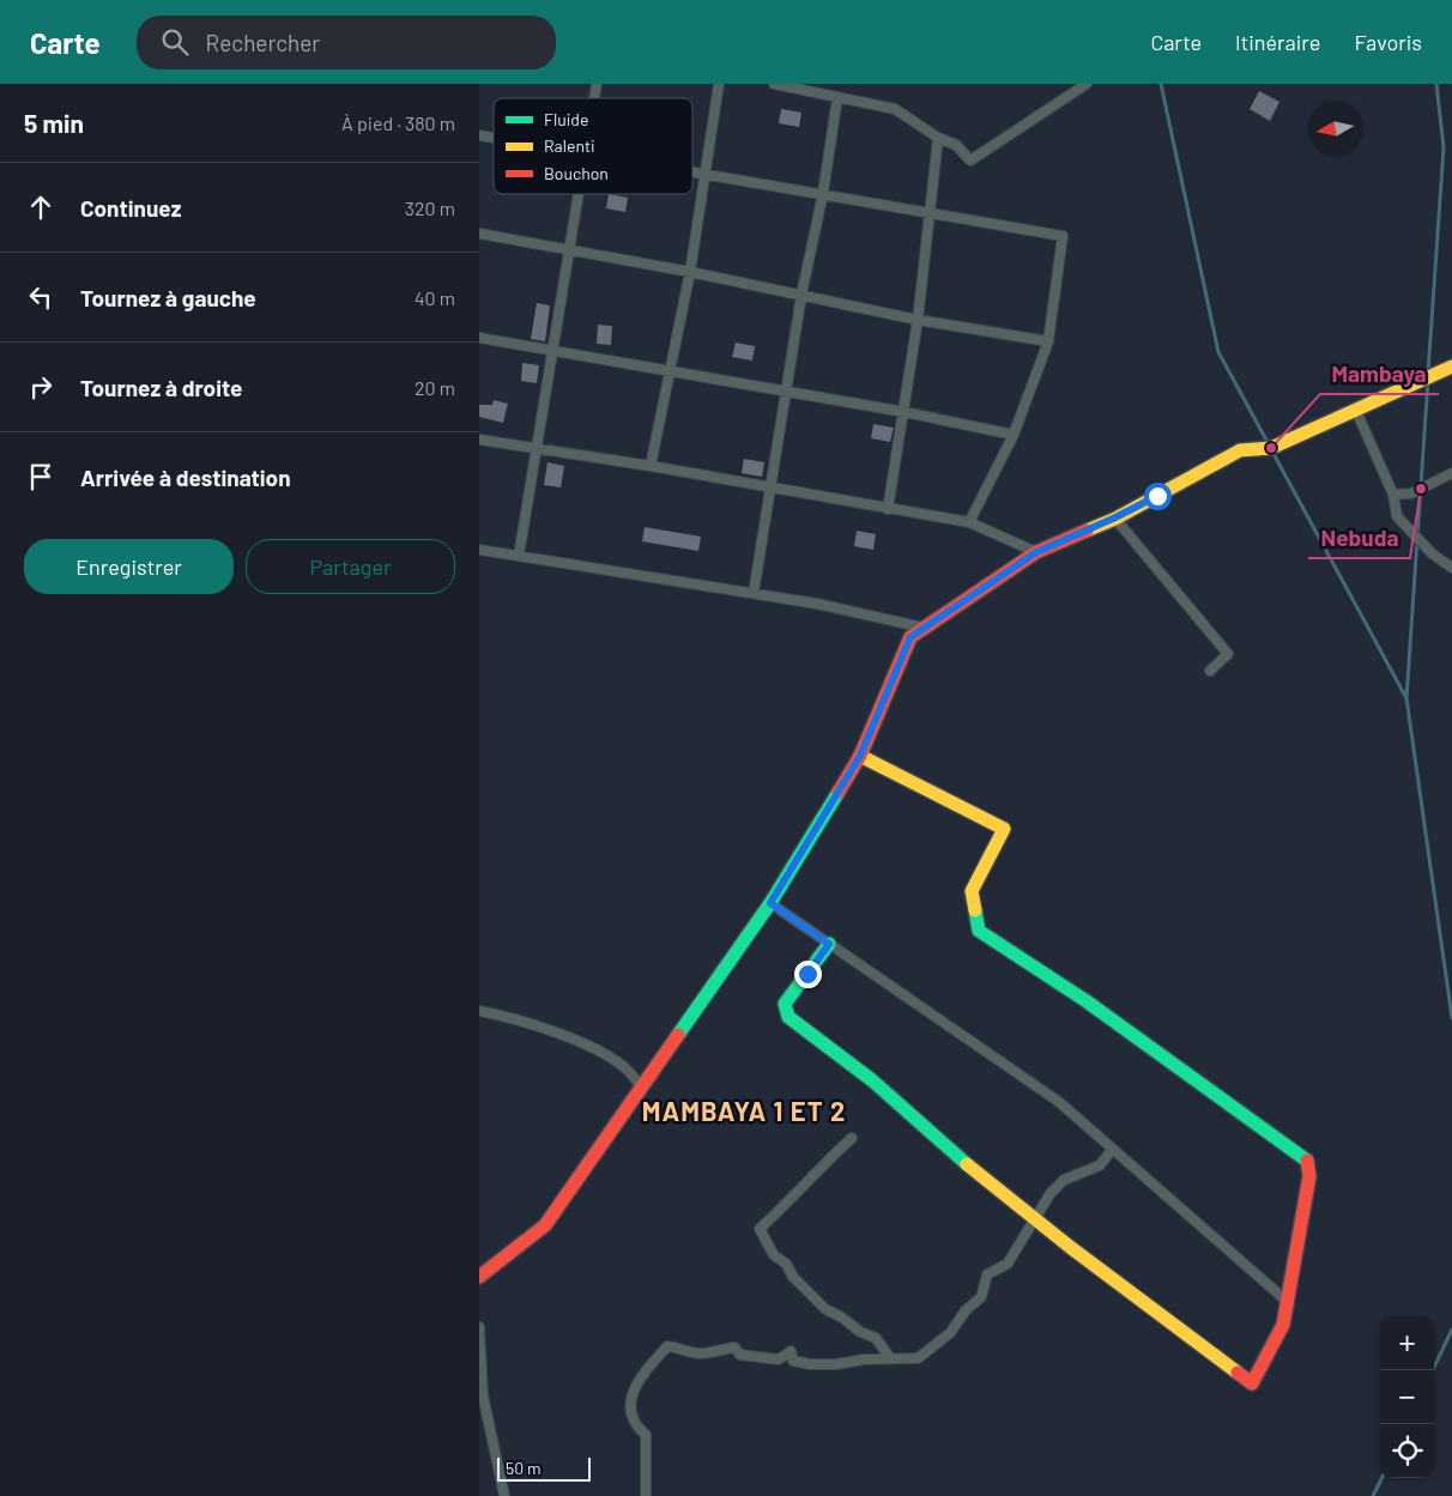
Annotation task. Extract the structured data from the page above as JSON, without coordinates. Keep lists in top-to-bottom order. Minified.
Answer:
{"districts":["MAMBAYA 1 ET 2"],"places":["Mambaya","Nebuda"],"legend":["Fluide","Ralenti","Bouchon"],"scale_bar":"50 m","north":"left","page":{"header":"Carte","search":"Rechercher","nav":["Carte","Itinéraire","Favoris"],"heading":["5 min","À pied · 380 m"],"list":[["Continuez","320 m"],["Tournez à gauche","40 m"],["Tournez à droite","20 m"],"Arrivée à destination"],"buttons":["Enregistrer","Partager"],"map_buttons":["+","−"],"scale":"50 m"}}
